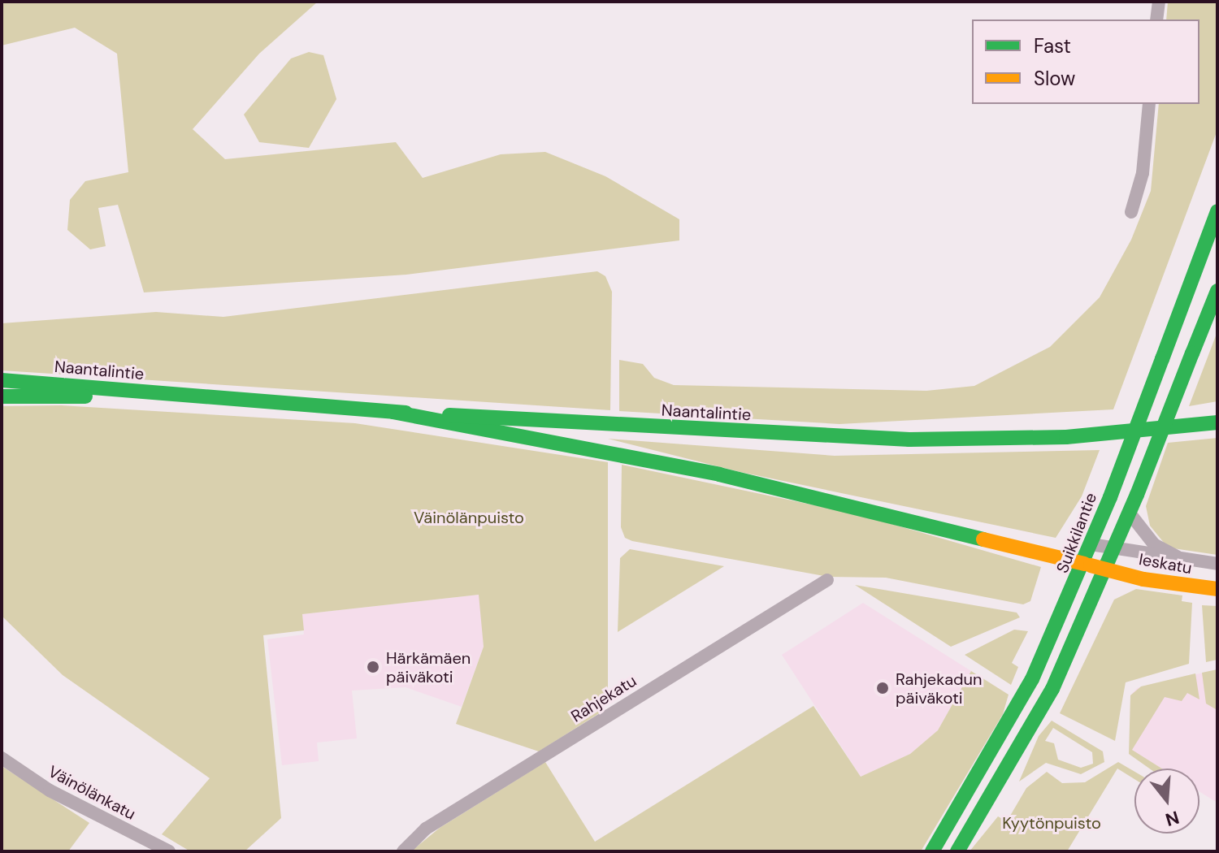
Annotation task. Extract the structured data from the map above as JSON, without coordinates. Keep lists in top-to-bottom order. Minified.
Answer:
{"streets":{"main road":["Naantalintie","Suikkilantie","Ieskatu"],"street":["Rahjekatu","Väinölänkatu"]},"crossings":[["Naantalintie","Ieskatu"],["Suikkilantie","Ieskatu"]],"parks":["Väinölänpuisto","Kyytönpuisto"],"places":["Härkämäen päiväkoti","Rahjekadun päiväkoti"],"legend":["Fast","Slow"],"north":"bottom"}
